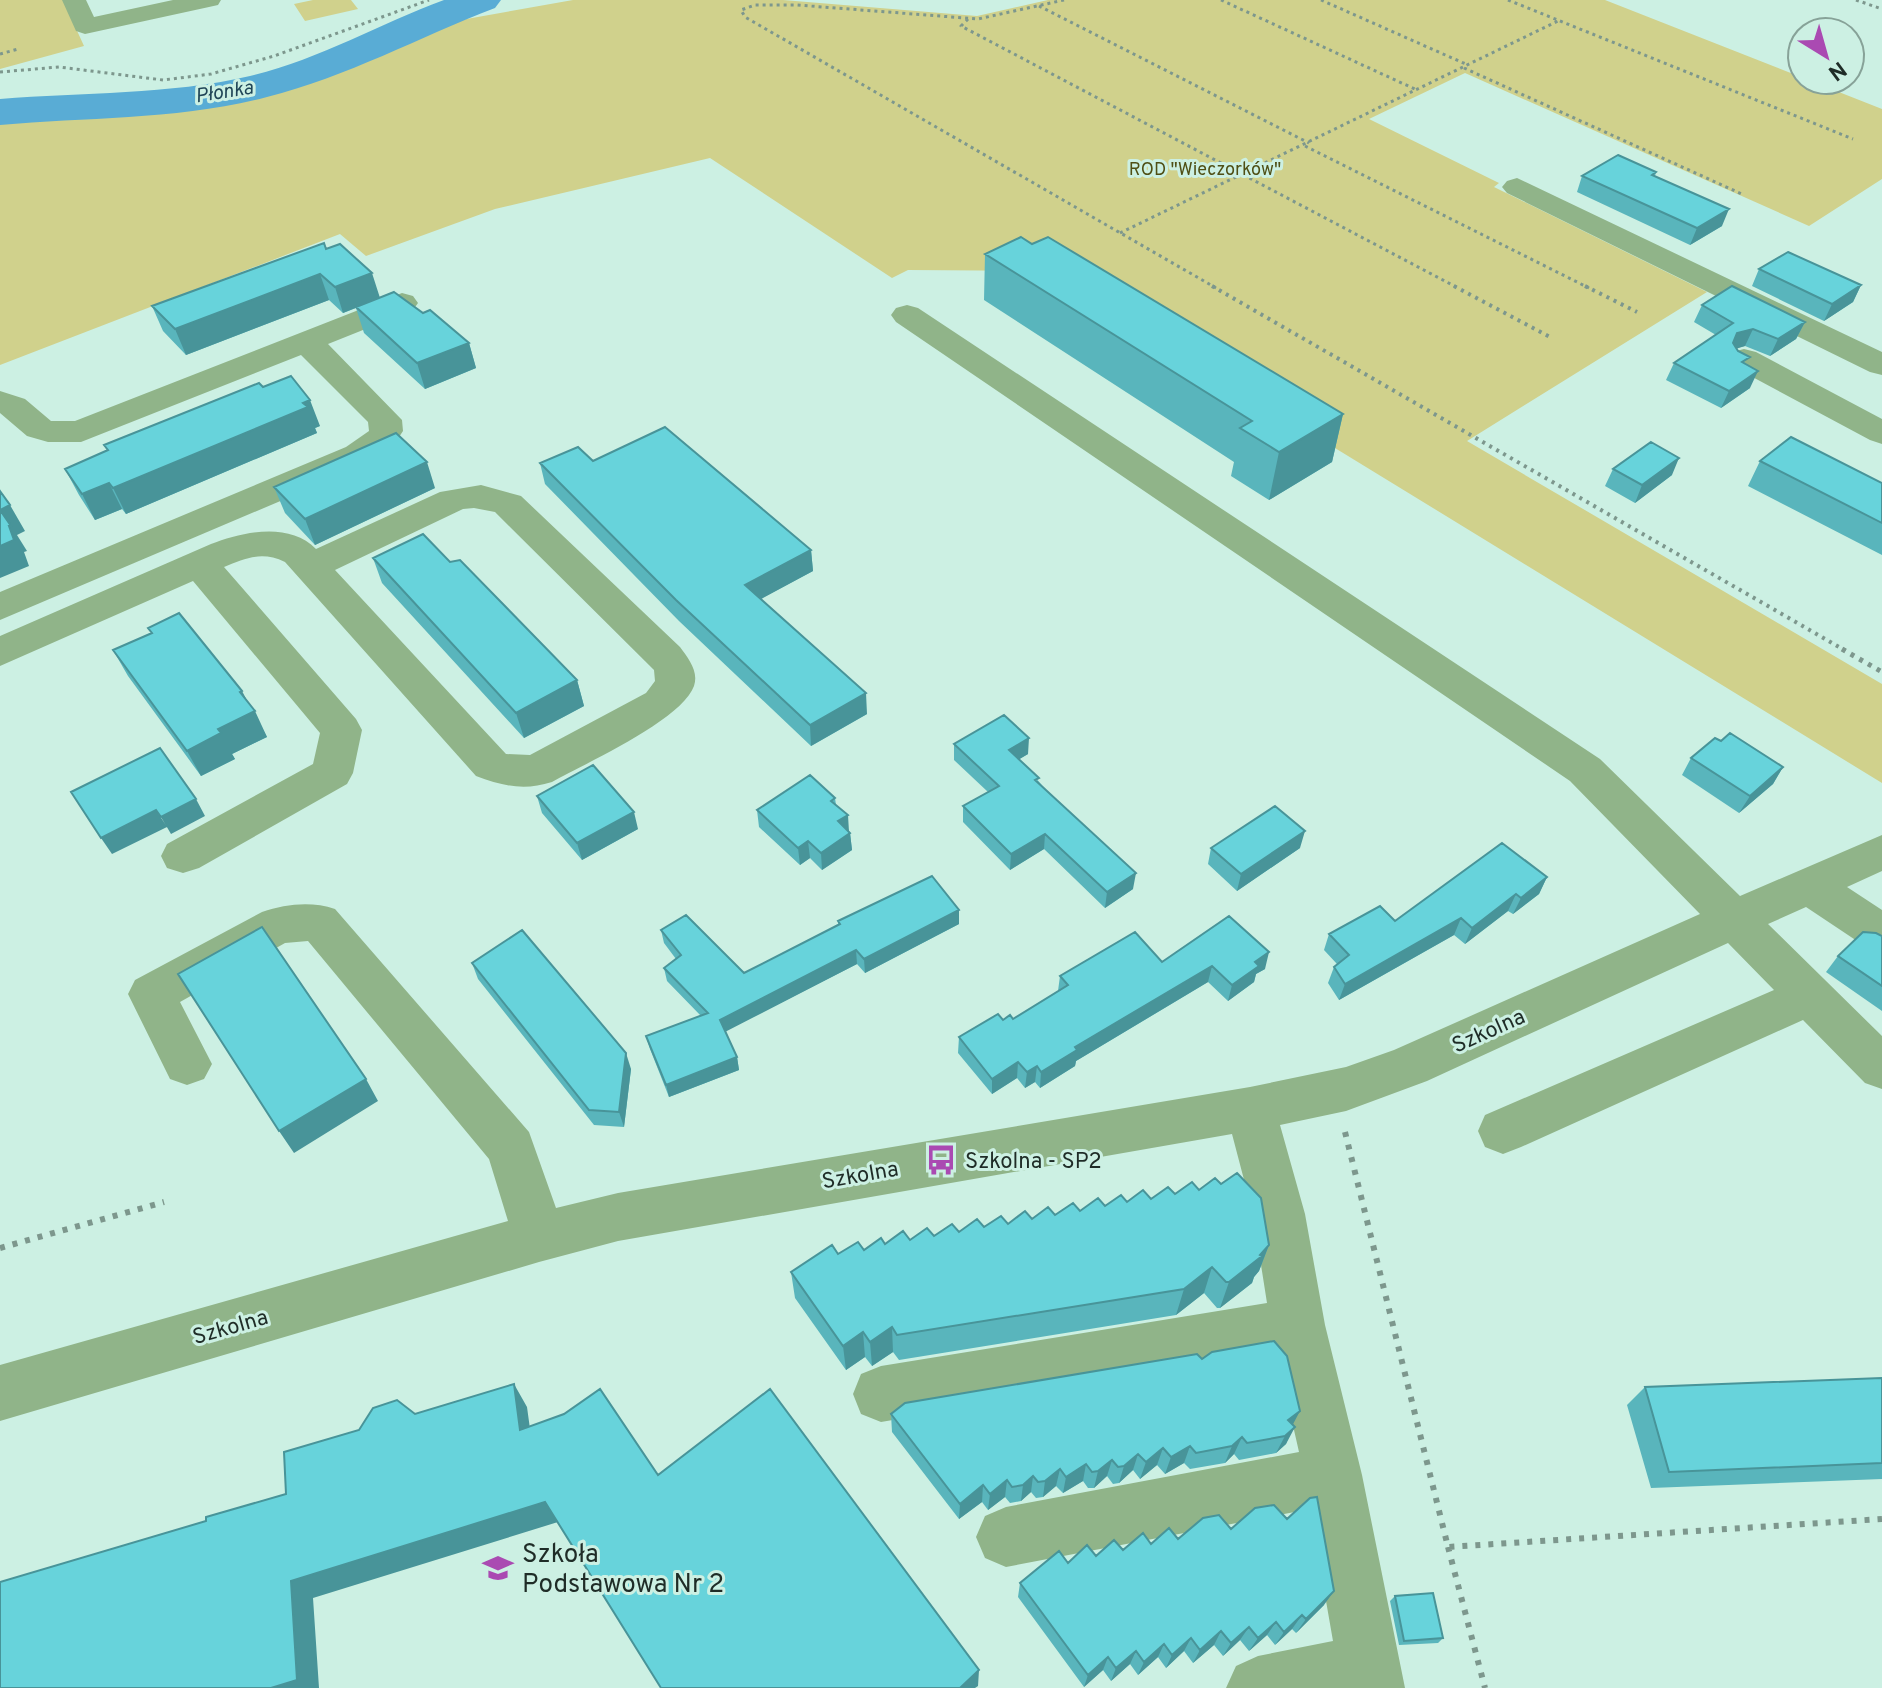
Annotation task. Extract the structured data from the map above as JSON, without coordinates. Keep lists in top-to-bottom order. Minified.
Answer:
{"streets":{"street":["Szkolna"]},"water":["Płonka"],"parks":["ROD \"Wieczorków\""],"places":{"bus stop":["Szkolna - SP2"],"school or university":["Szkoła Podstawowa Nr 2"]},"north":"bottom right"}
